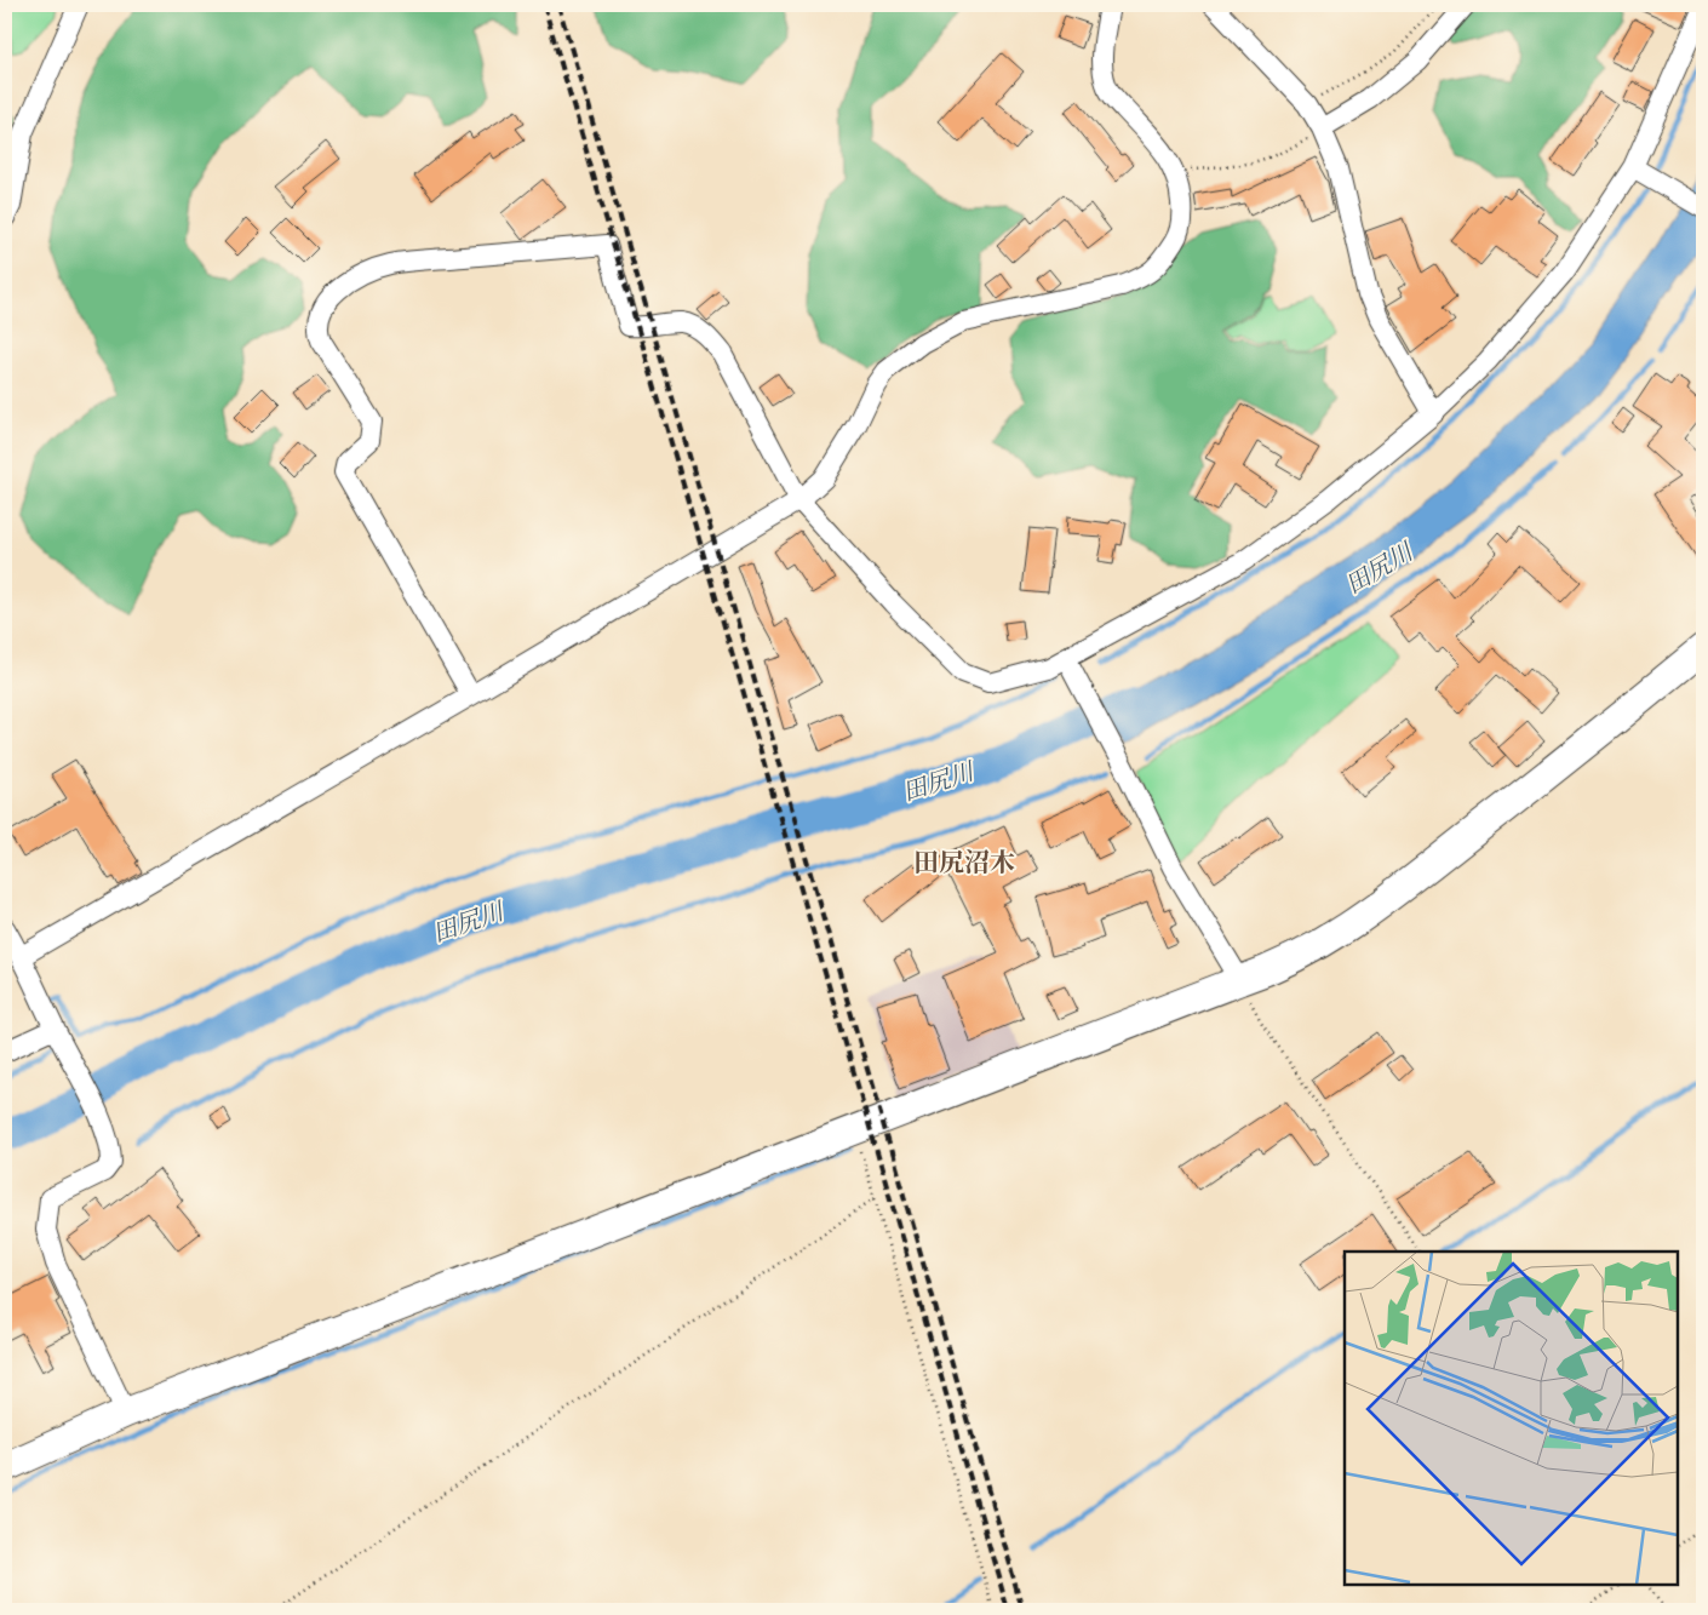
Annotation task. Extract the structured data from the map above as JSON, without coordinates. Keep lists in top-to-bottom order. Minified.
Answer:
{"districts":["田尻沼木"],"water":["田尻川"]}
